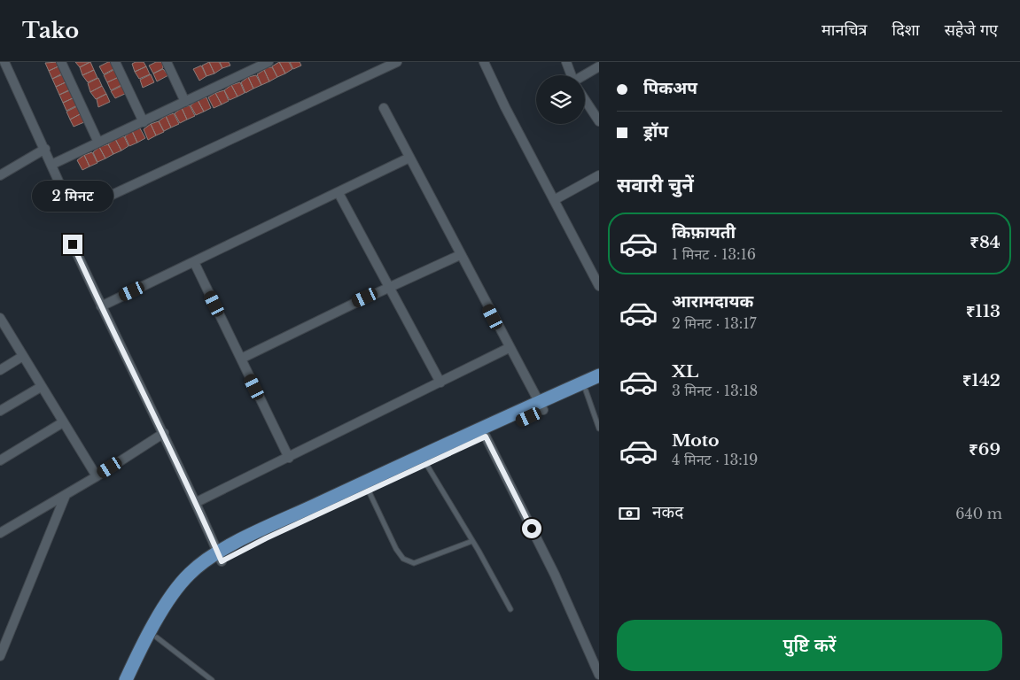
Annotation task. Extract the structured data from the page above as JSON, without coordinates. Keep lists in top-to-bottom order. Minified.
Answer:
{"page":{"header":"Tako","nav":["मानचित्र","दिशा","सहेजे गए"],"banner":["पिकअप","ड्रॉप"],"heading":"सवारी चुनें","bubble":"2 मिनट","list":[{"name":"किफ़ायती","note":"1 मिनट · 13:16","value":"₹84"},{"name":"आरामदायक","note":"2 मिनट · 13:17","value":"₹113"},{"name":"XL","note":"3 मिनट · 13:18","value":"₹142"},{"name":"Moto","note":"4 मिनट · 13:19","value":"₹69"}],"pay":["नकद","640 m"],"buttons":"पुष्टि करें"}}
